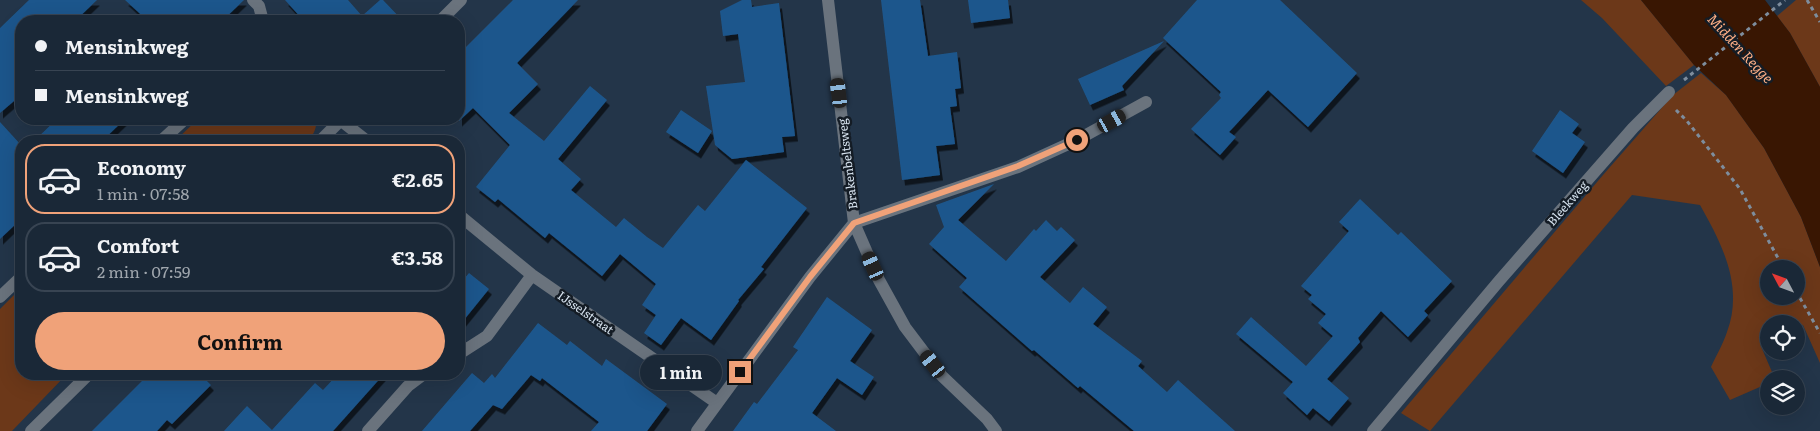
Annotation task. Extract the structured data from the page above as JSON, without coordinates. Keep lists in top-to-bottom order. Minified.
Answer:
{"streets":{"street":["Brakenbeltsweg","Bleekweg","IJsselstraat"]},"water":["Midden Regge"],"north":"top left","page":{"banner":["Mensinkweg","Mensinkweg"],"list":[{"name":"Economy","note":"1 min · 07:58","value":"€2.65"},{"name":"Comfort","note":"2 min · 07:59","value":"€3.58"}],"buttons":"Confirm","bubble":"1 min"}}
